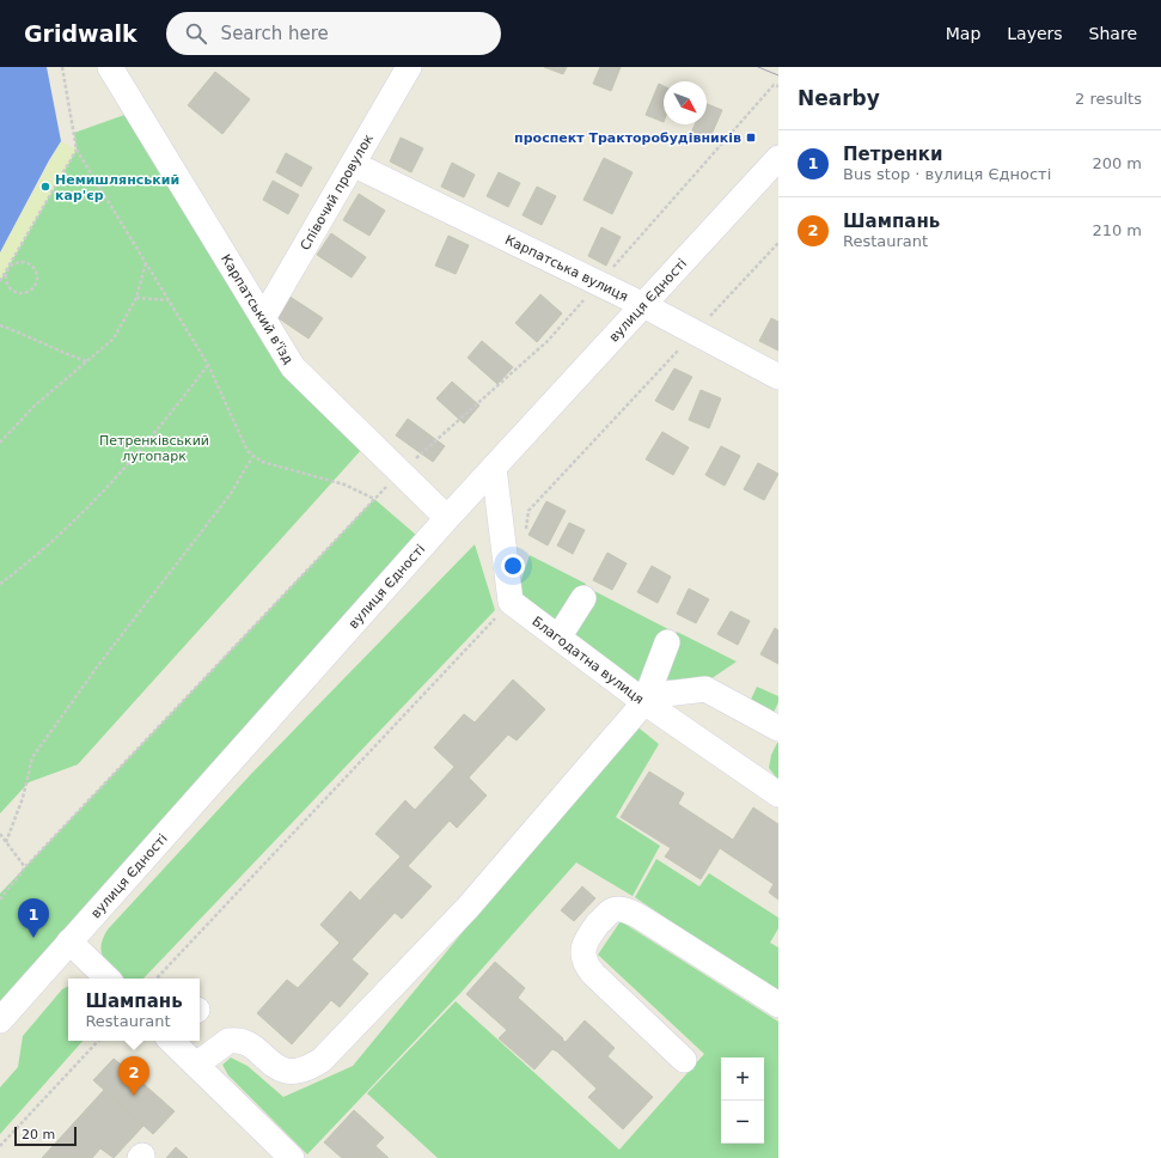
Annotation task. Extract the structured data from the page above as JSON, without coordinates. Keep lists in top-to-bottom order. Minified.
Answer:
{"streets":{"street":["Співочий провулок","Карпатська вулиця","вулиця Єдності","Карпатський в'їзд","Благодатна вулиця"]},"crossings":[["Співочий провулок","Карпатська вулиця"],["Співочий провулок","Карпатський в'їзд"],["Карпатська вулиця","вулиця Єдності"],["вулиця Єдності","Карпатський в'їзд"]],"parks":["Петренківський лугопарк"],"places":{"transit":["проспект Тракторобудівників"],"other":["Немишлянський кар'єр"]},"scale_bar":"20 m","north":"bottom right","page":{"header":"Gridwalk","search":"Search here","nav":["Map","Layers","Share"],"heading":["Nearby","2 results"],"list":[{"mark":"1","name":"Петренки","note":"Bus stop · вулиця Єдності","value":"200 m"},{"mark":"2","name":"Шампань","note":"Restaurant","value":"210 m"}],"pins":["1","2"],"popup":["Шампань","Restaurant"],"map_buttons":["+","−"],"scale":"20 m"}}
